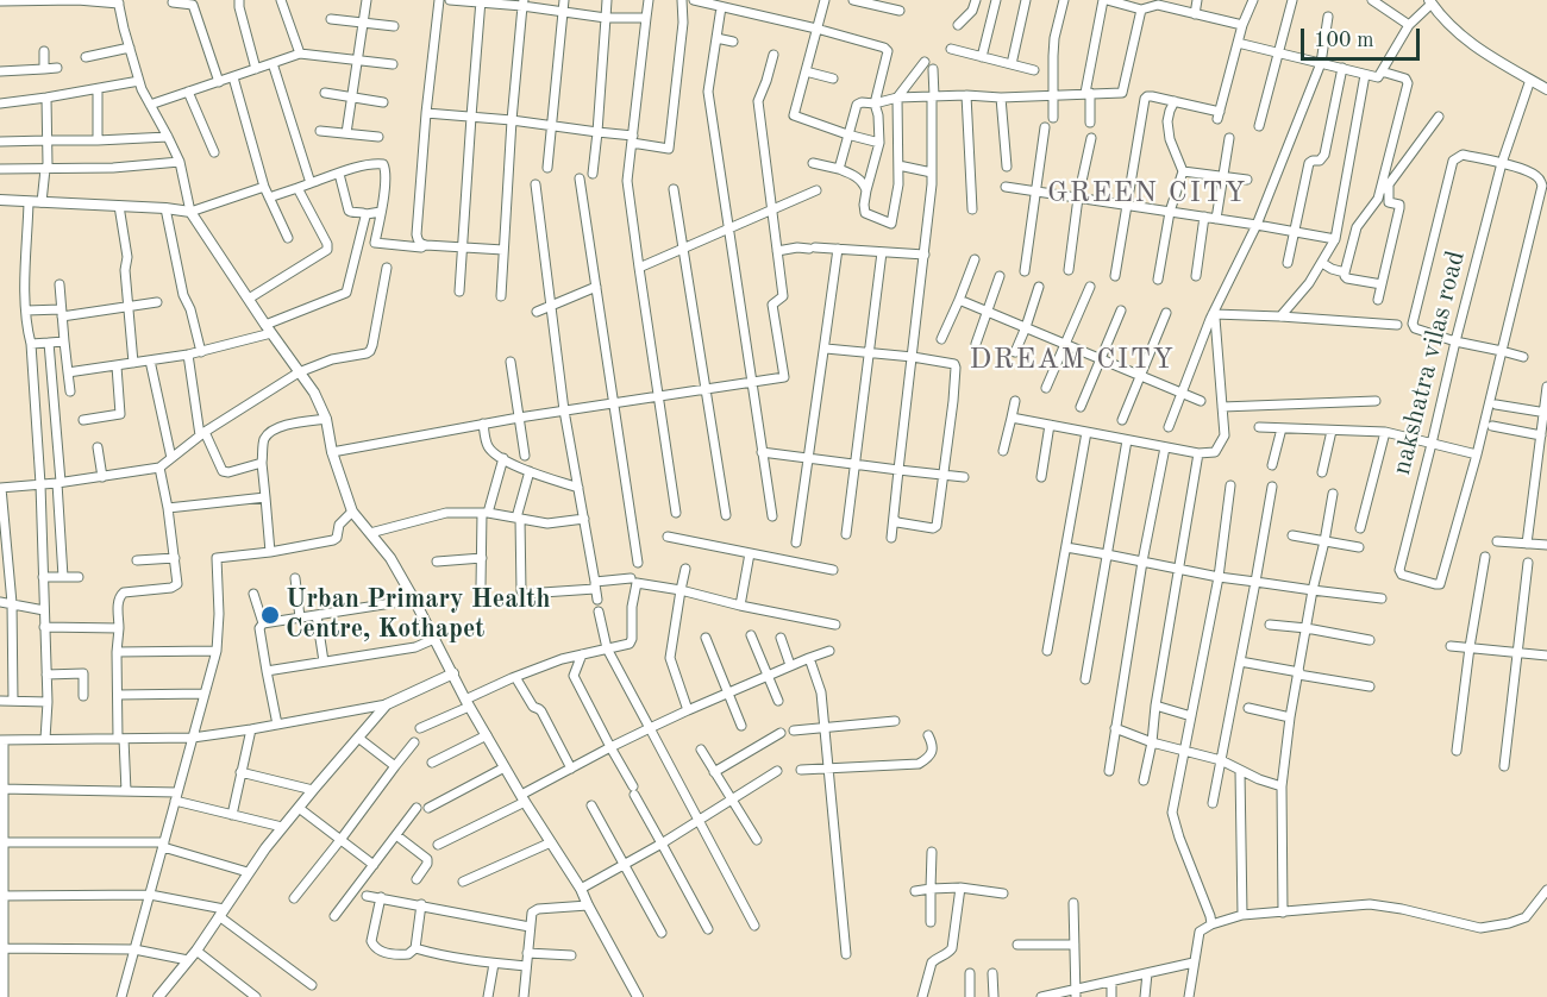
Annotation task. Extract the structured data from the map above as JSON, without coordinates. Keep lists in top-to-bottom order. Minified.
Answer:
{"streets":{"street":["nakshatra vilas road"]},"districts":["GREEN CITY","DREAM CITY"],"places":["Urban Primary Health Centre, Kothapet"],"scale_bar":"100 m"}
